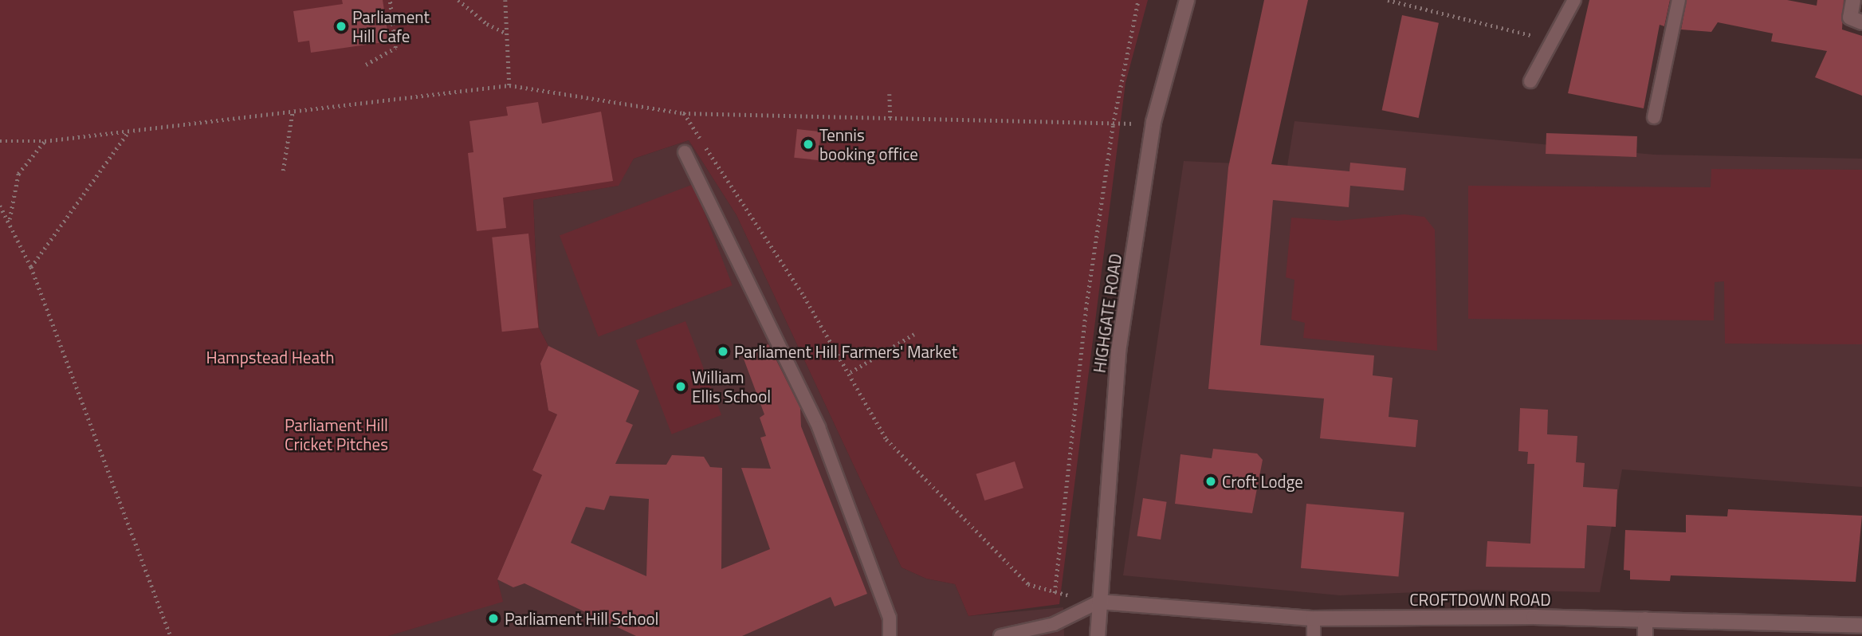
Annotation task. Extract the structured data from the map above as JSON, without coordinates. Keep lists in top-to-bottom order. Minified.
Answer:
{"streets":{"street":["HIGHGATE ROAD","CROFTDOWN ROAD"]},"crossings":[["HIGHGATE ROAD","CROFTDOWN ROAD"]],"parks":["Hampstead Heath","Parliament Hill Cricket Pitches"],"places":["Parliament Hill Cafe","Tennis booking office","Parliament Hill Farmers' Market","William Ellis School","Croft Lodge","Parliament Hill School"]}
